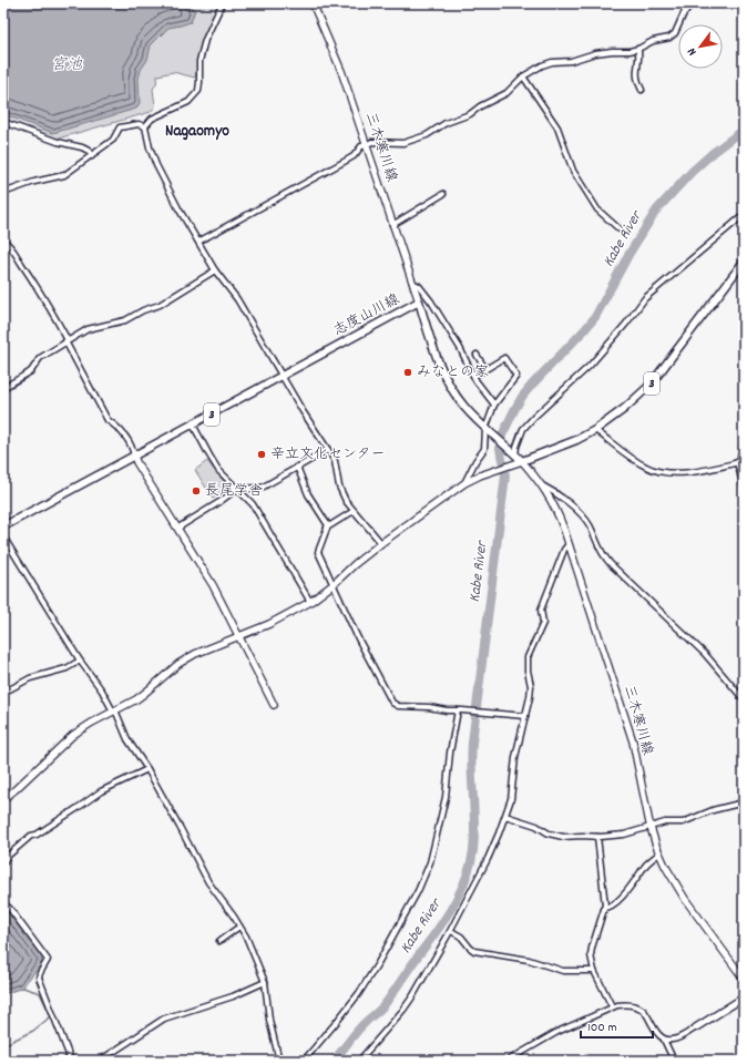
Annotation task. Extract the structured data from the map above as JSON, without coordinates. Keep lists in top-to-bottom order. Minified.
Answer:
{"streets":{"main road":["志度山川線","3"],"street":["三木寒川線"]},"crossings":[["三木寒川線","志度山川線"],["三木寒川線","3"],["志度山川線","3"]],"districts":["Nagaomyo"],"water":["宮池","Kabe River"],"places":["みなとの家","辛立文化センター","長尾学舎"],"scale_bar":"100 m","north":"bottom left"}
